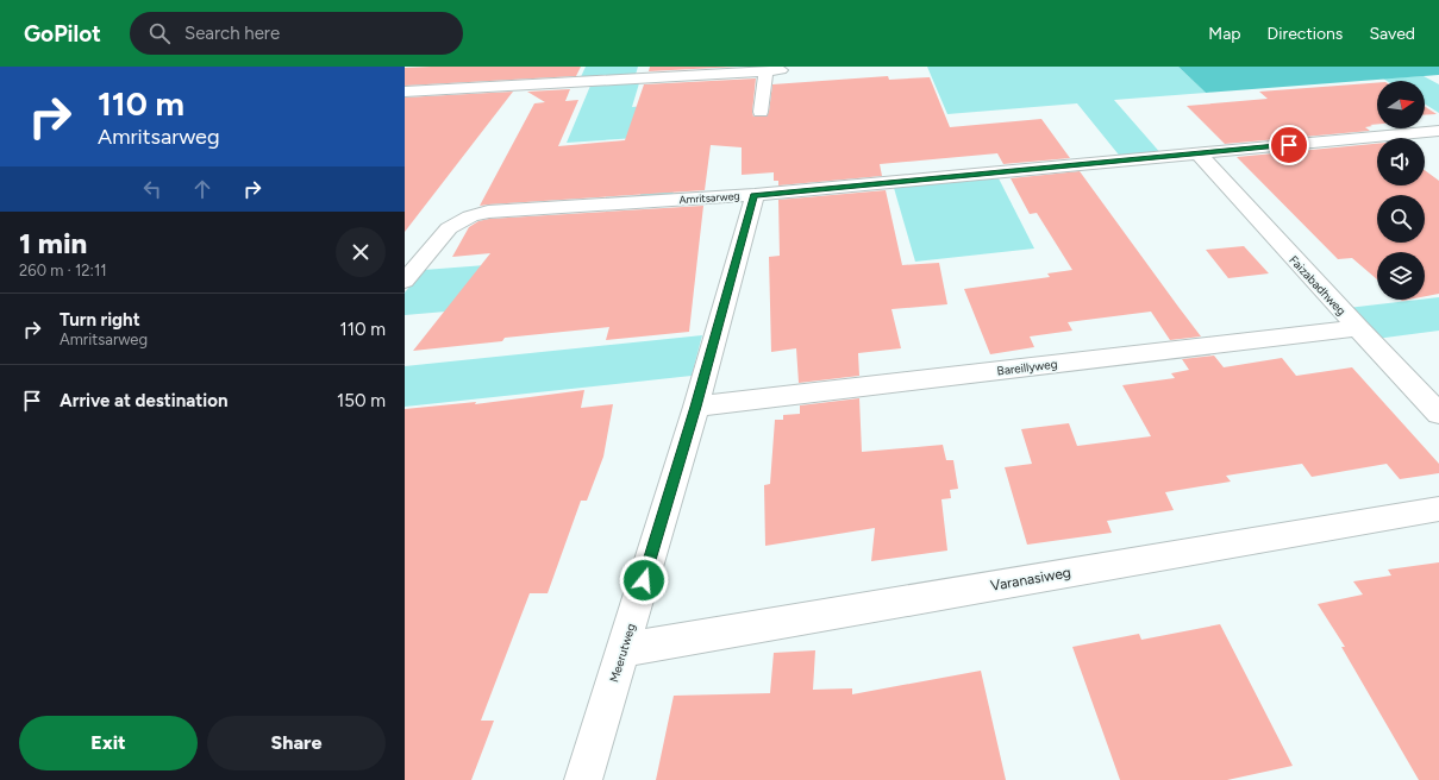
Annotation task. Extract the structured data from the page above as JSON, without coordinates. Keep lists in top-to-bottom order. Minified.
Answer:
{"streets":{"street":["Amritsarweg","Faizabadhweg","Bareillyweg","Varanasiweg","Meerutweg"]},"crossings":[["Amritsarweg","Faizabadhweg"],["Amritsarweg","Meerutweg"],["Faizabadhweg","Bareillyweg"],["Bareillyweg","Meerutweg"],["Varanasiweg","Meerutweg"]],"north":"right","page":{"header":"GoPilot","search":"Search here","nav":["Map","Directions","Saved"],"turn":["110 m","Amritsarweg"],"heading":["1 min","260 m · 12:11"],"list":[{"name":"Turn right","note":"Amritsarweg","value":"110 m"},{"name":"Arrive at destination","value":"150 m"}],"buttons":["Exit","Share"]}}
